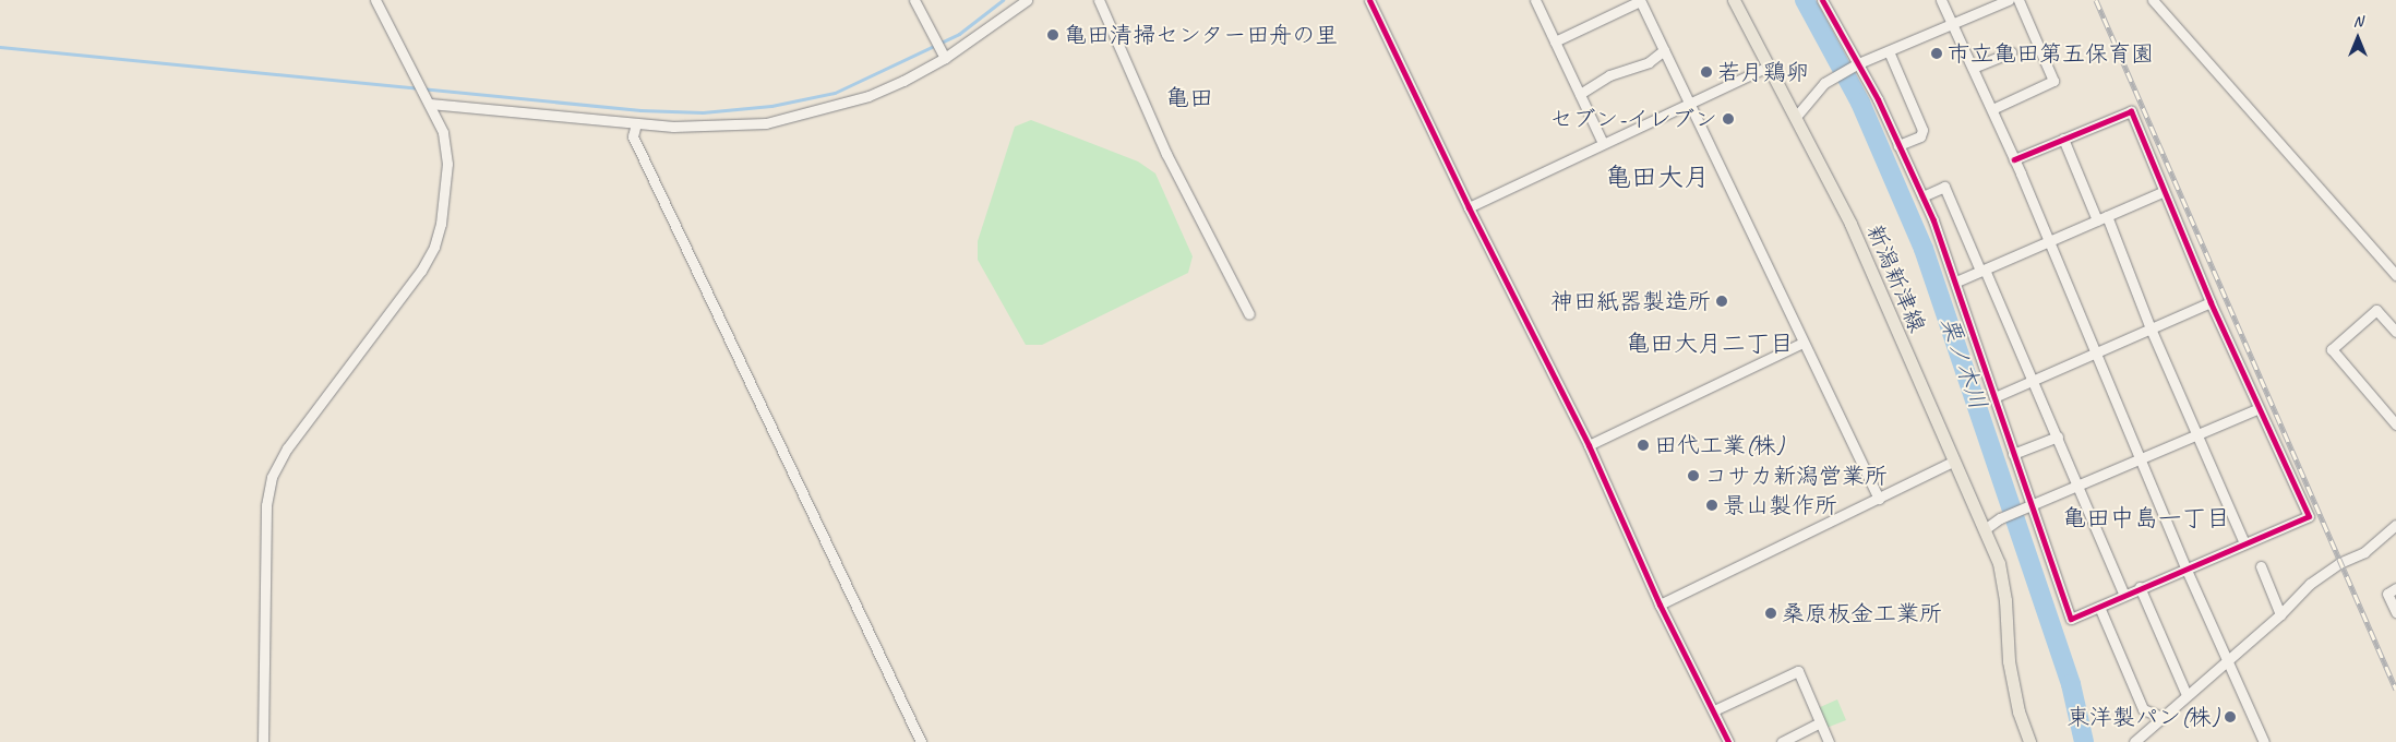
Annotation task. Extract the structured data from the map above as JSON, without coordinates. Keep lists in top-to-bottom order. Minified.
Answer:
{"streets":{"main road":["新潟新津線"]},"districts":["亀田","亀田大月","亀田大月二丁目","亀田中島一丁目"],"water":["栗ノ木川"],"places":["亀田清掃センター田舟の里","市立亀田第五保育園","若月鶏卵","セブン-イレブン","神田紙器製造所","田代工業(株)","コサカ新潟営業所","景山製作所","桑原板金工業所","東洋製パン(株)"],"north":"top"}
